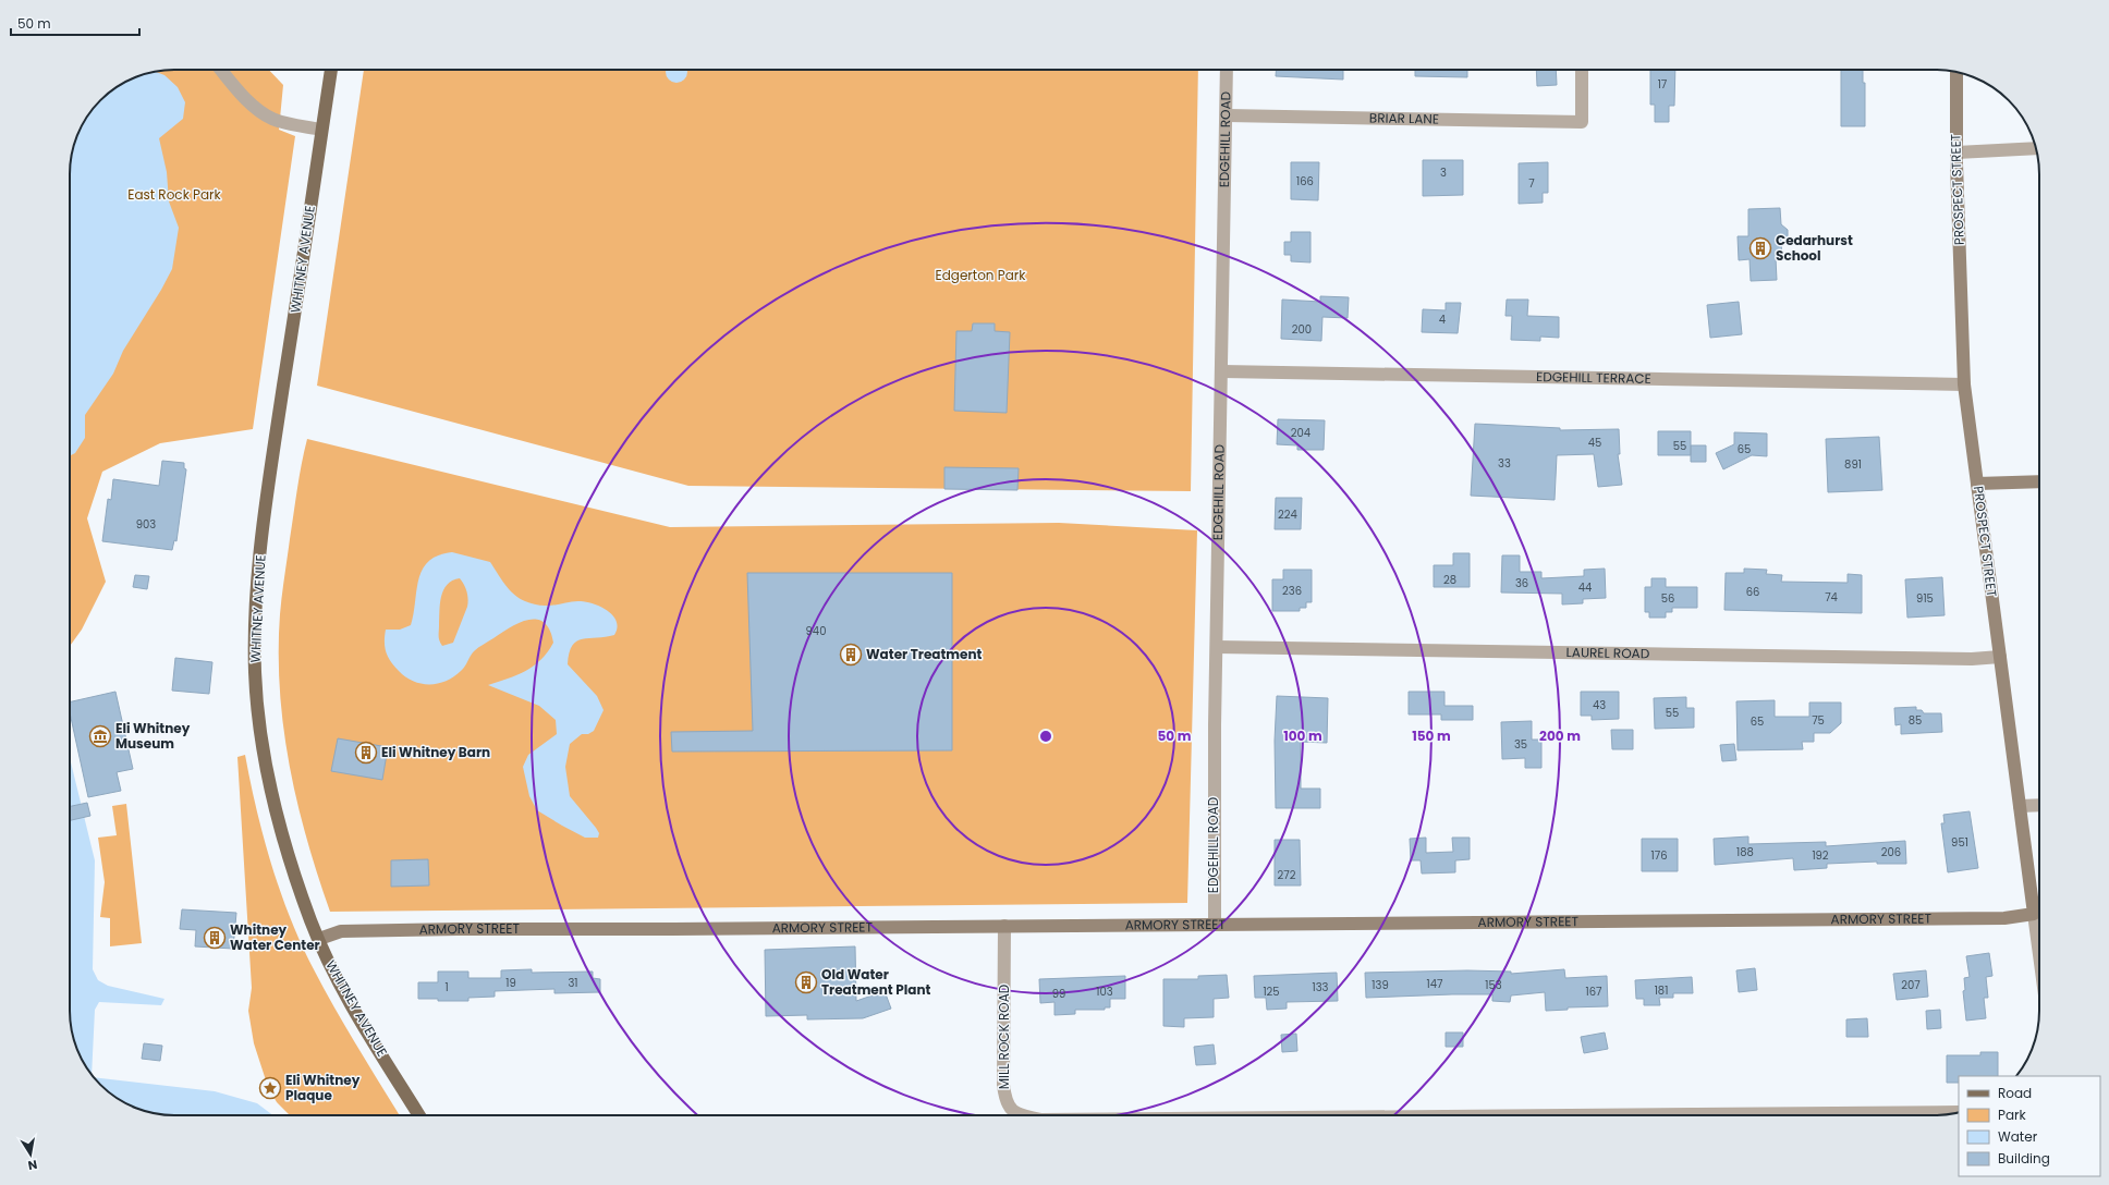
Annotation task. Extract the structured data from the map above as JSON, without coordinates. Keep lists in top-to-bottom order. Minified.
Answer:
{"streets":{"main road":["PROSPECT STREET","WHITNEY AVENUE","ARMORY STREET"],"street":["BRIAR LANE","EDGEHILL ROAD","EDGEHILL TERRACE","LAUREL ROAD","MILL ROCK ROAD"]},"crossings":[["BRIAR LANE","EDGEHILL ROAD"],["EDGEHILL ROAD","EDGEHILL TERRACE"],["EDGEHILL ROAD","LAUREL ROAD"],["EDGEHILL ROAD","ARMORY STREET"],["PROSPECT STREET","EDGEHILL TERRACE"],["PROSPECT STREET","LAUREL ROAD"],["PROSPECT STREET","ARMORY STREET"],["WHITNEY AVENUE","ARMORY STREET"],["ARMORY STREET","MILL ROCK ROAD"]],"parks":["East Rock Park","Edgerton Park"],"places":{"building":["Cedarhurst School","Water Treatment","Eli Whitney Barn","Whitney Water Center","Old Water Treatment Plant"],"museum":["Eli Whitney Museum"],"place":["Eli Whitney Plaque"]},"house_numbers":["17","3","166","7","4","200","204","45","55","65","33","891","224","903","28","36","44","236","66","74","56","915","940","43","55","75","85","65","35","951","188","206","176","192","272","19","31","147","139","153","207","1","133","181","103","125","167","99"],"legend":["Road","Park","Water","Building"],"scale_bar":"50 m","north":"bottom","rings":["50 m","100 m","150 m","200 m"]}
